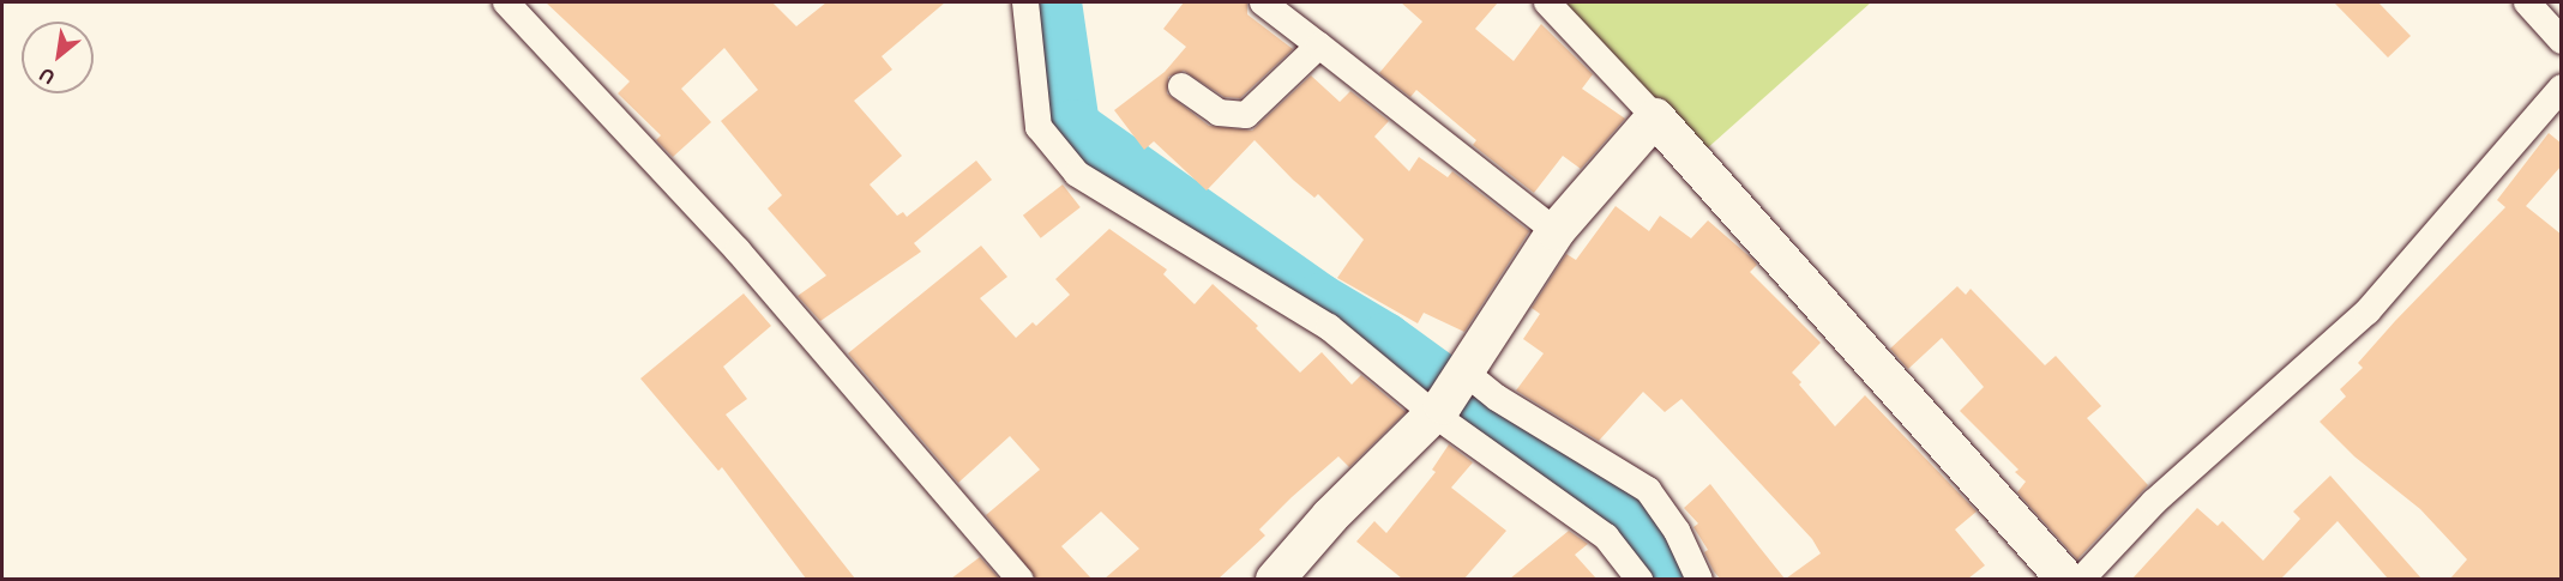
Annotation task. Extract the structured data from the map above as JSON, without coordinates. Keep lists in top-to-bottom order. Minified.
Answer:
{"north":"bottom left"}
